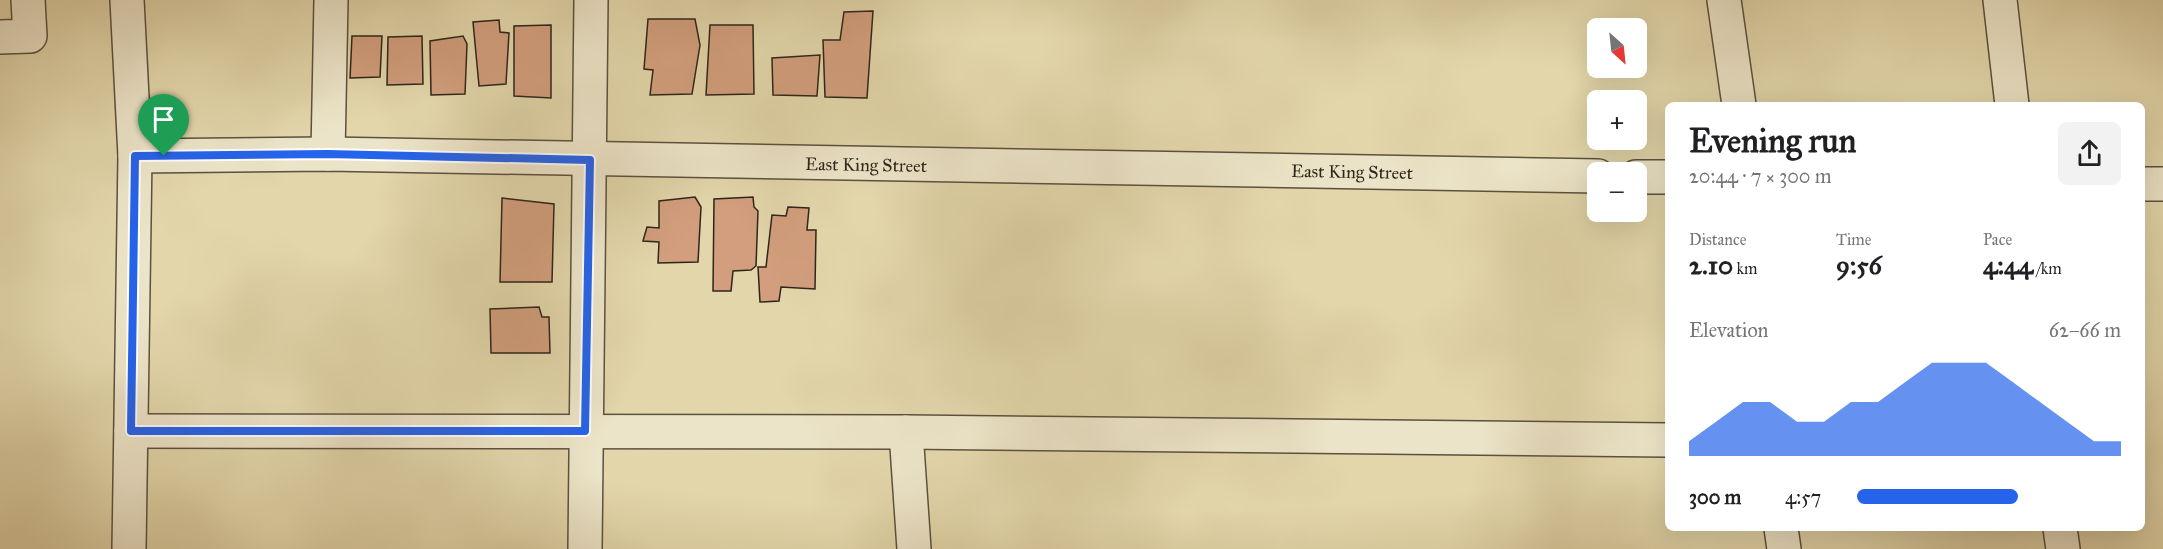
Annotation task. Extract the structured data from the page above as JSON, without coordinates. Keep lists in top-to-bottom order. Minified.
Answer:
{"streets":{"street":["East King Street"]},"north":"bottom right","page":{"map_buttons":["+","−"],"heading":["Evening run","20:44 · 7 × 300 m"],"stats":[["Distance","2.10 km"],["Time","9:56"],["Pace","4:44 /km"]],"chart":["Elevation","62–66 m"],"list":[{"name":"300 m","note":"4:57"}]}}
